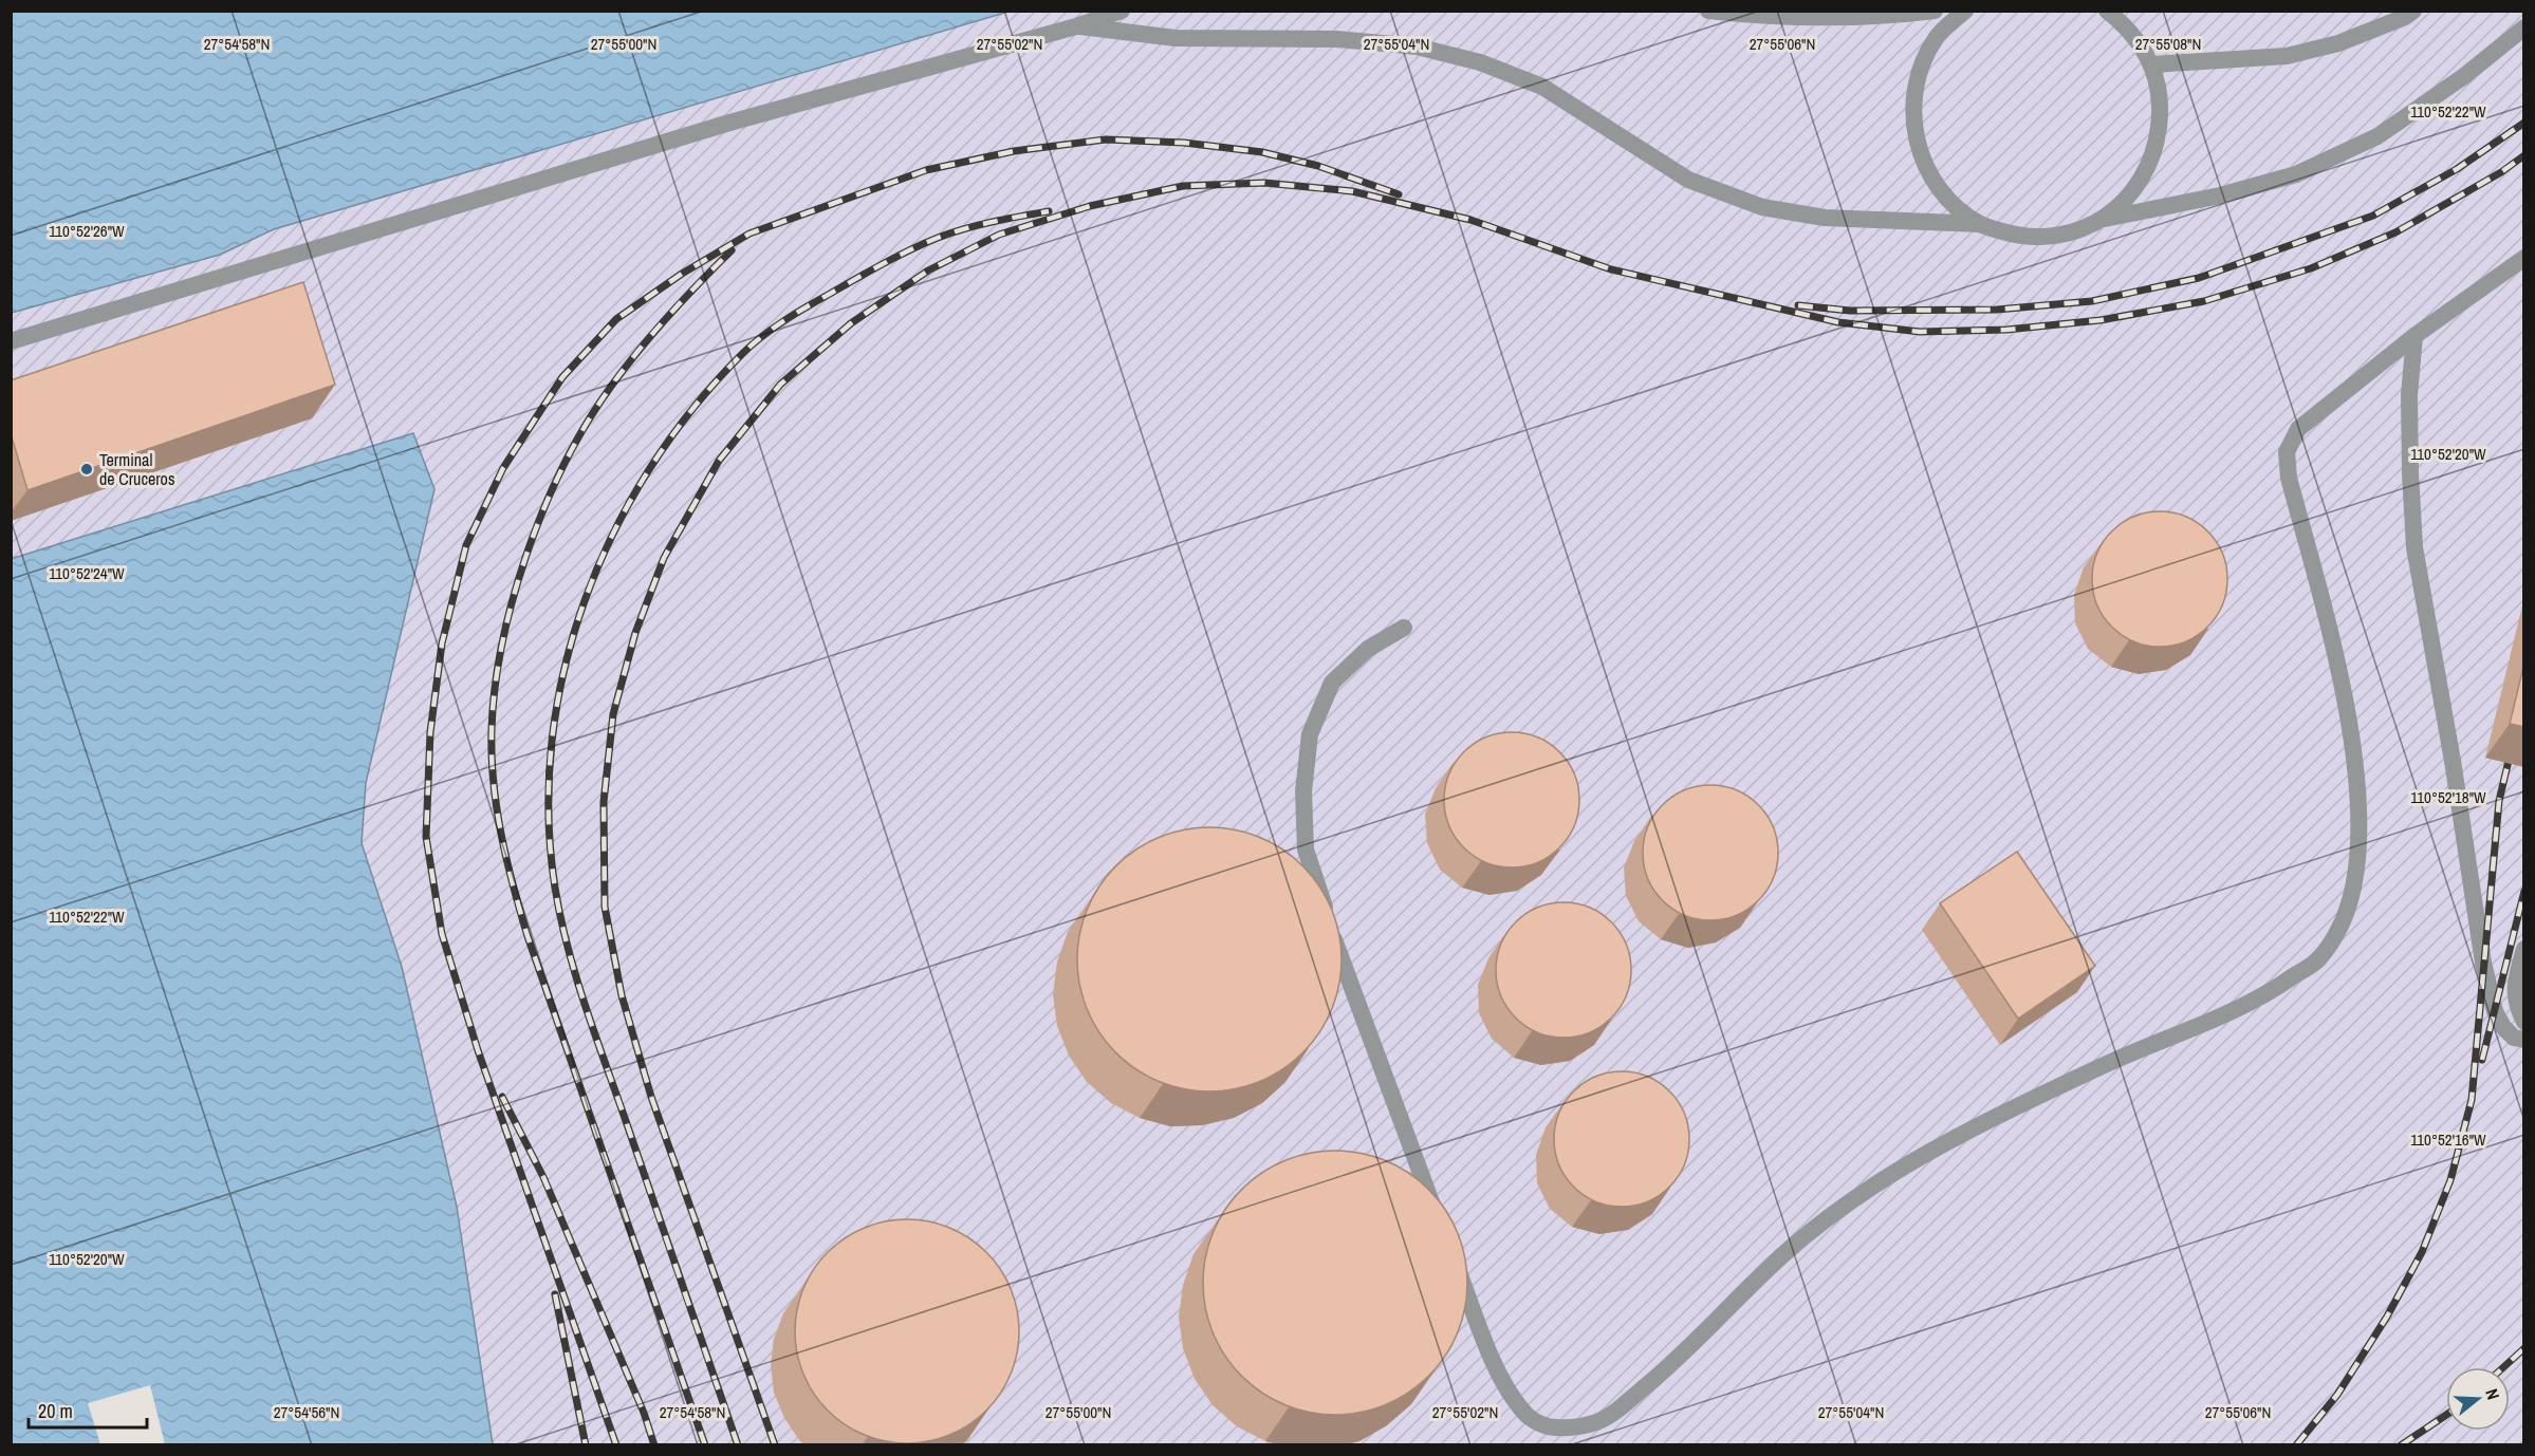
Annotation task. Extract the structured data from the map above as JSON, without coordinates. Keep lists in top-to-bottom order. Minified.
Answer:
{"places":["Terminal de Cruceros"],"scale_bar":"20 m","north":"right","coordinates":["27°54'58\"N","27°55'00\"N","27°55'02\"N","27°55'04\"N","27°55'06\"N","27°55'08\"N","110°52'22\"W","110°52'26\"W","110°52'20\"W","110°52'24\"W","110°52'18\"W","110°52'16\"W","27°54'56\"N"]}
